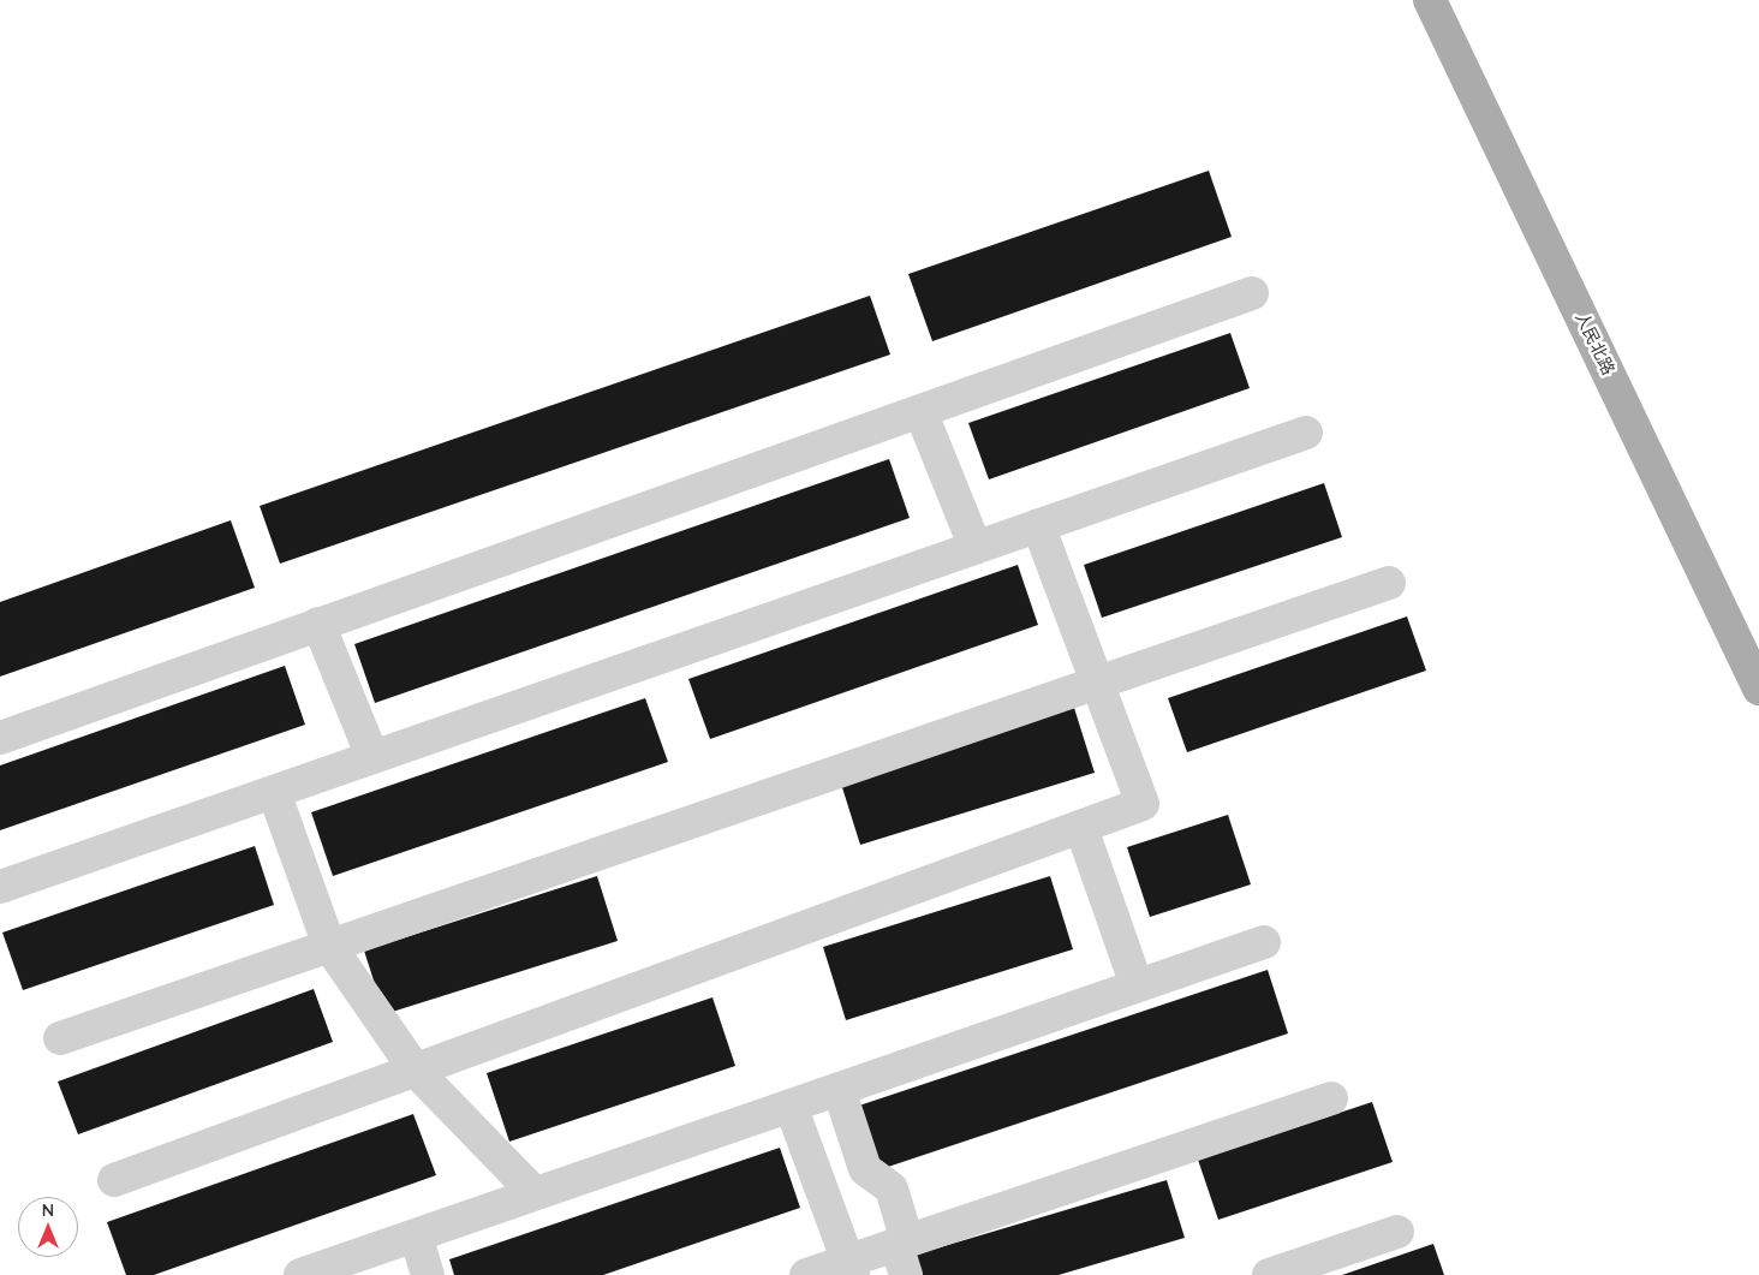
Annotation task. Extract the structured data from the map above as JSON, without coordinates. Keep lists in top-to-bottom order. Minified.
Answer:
{"streets":{"main road":["人民北路"]},"north":"top"}
